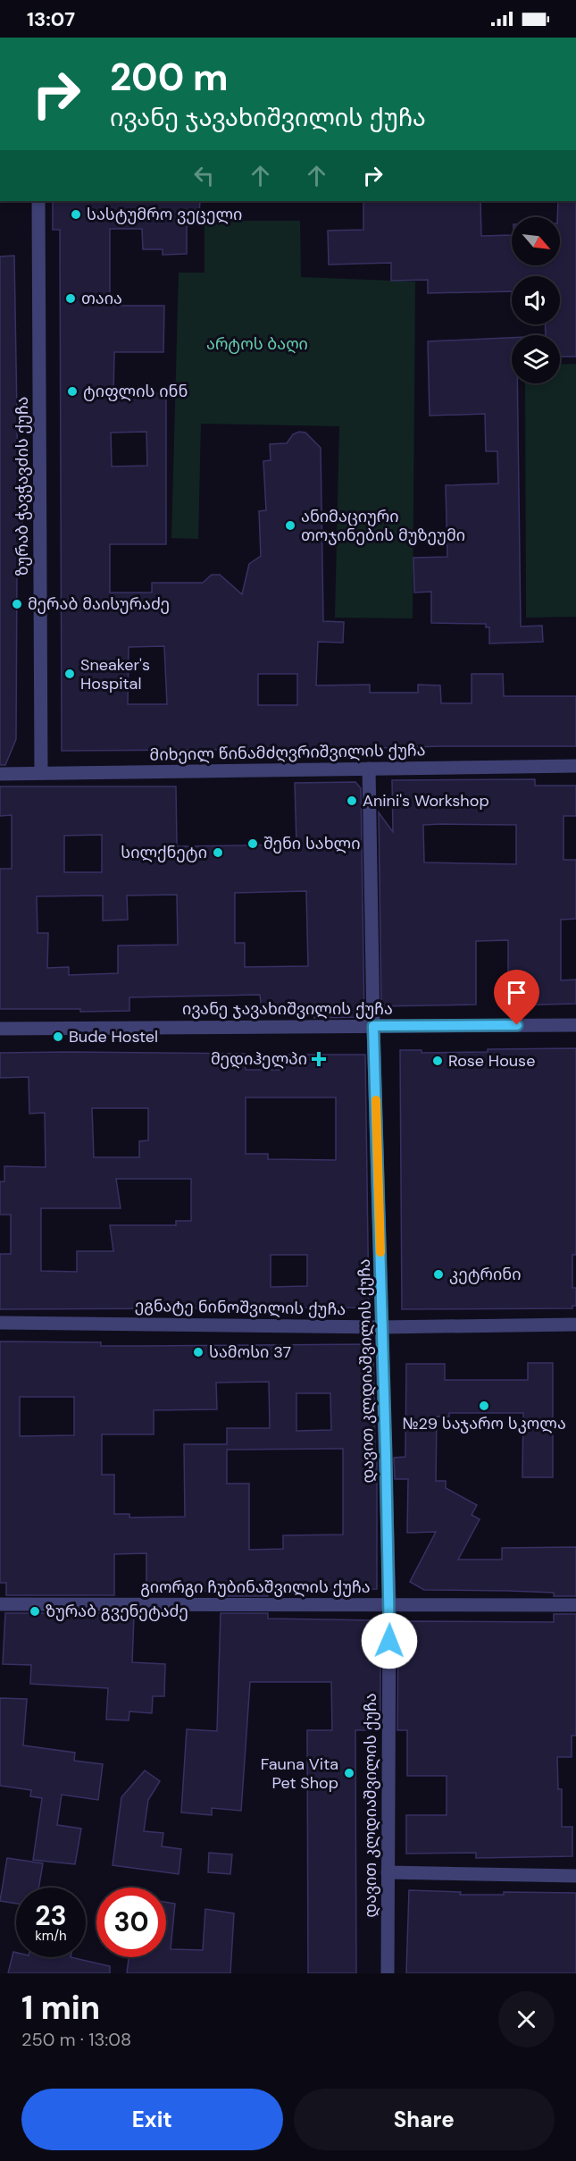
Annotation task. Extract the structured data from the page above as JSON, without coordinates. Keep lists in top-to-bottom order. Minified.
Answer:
{"streets":{"street":["ზურაბ ჭავჭავძის ქუჩა","მიხეილ წინამძღვრიშვილის ქუჩა","ივანე ჯავახიშვილის ქუჩა","ეგნატე ნინოშვილის ქუჩა","დავით კლდიაშვილის ქუჩა","გიორგი ჩუბინაშვილის ქუჩა"]},"crossings":[["ზურაბ ჭავჭავძის ქუჩა","მიხეილ წინამძღვრიშვილის ქუჩა"],["მიხეილ წინამძღვრიშვილის ქუჩა","დავით კლდიაშვილის ქუჩა"],["ივანე ჯავახიშვილის ქუჩა","დავით კლდიაშვილის ქუჩა"],["ეგნატე ნინოშვილის ქუჩა","დავით კლდიაშვილის ქუჩა"],["დავით კლდიაშვილის ქუჩა","გიორგი ჩუბინაშვილის ქუჩა"]],"parks":["არტოს ბაღი"],"places":{"other":["სასტუმრო ვეცელი","თაია","ტიფლის ინნ","ანიმაციური თოჯინების მუზეუმი","მერაბ მაისურაძე","Sneaker's Hospital","Anini's Workshop","შენი სახლი","სილქნეტი","Bude Hostel","Rose House","კეტრინი","სამოსი 37","№29 საჯარო სკოლა","ზურაბ გვენეტაძე","Fauna Vita Pet Shop"],"health":["მედიჰელპი"]},"north":"bottom right","page":{"status":"13:07","turn":["200 m","ივანე ჯავახიშვილის ქუჩა"],"speed":"23 km/h","limit":"30","heading":["1 min","250 m · 13:08"],"buttons":["Exit","Share"]}}
